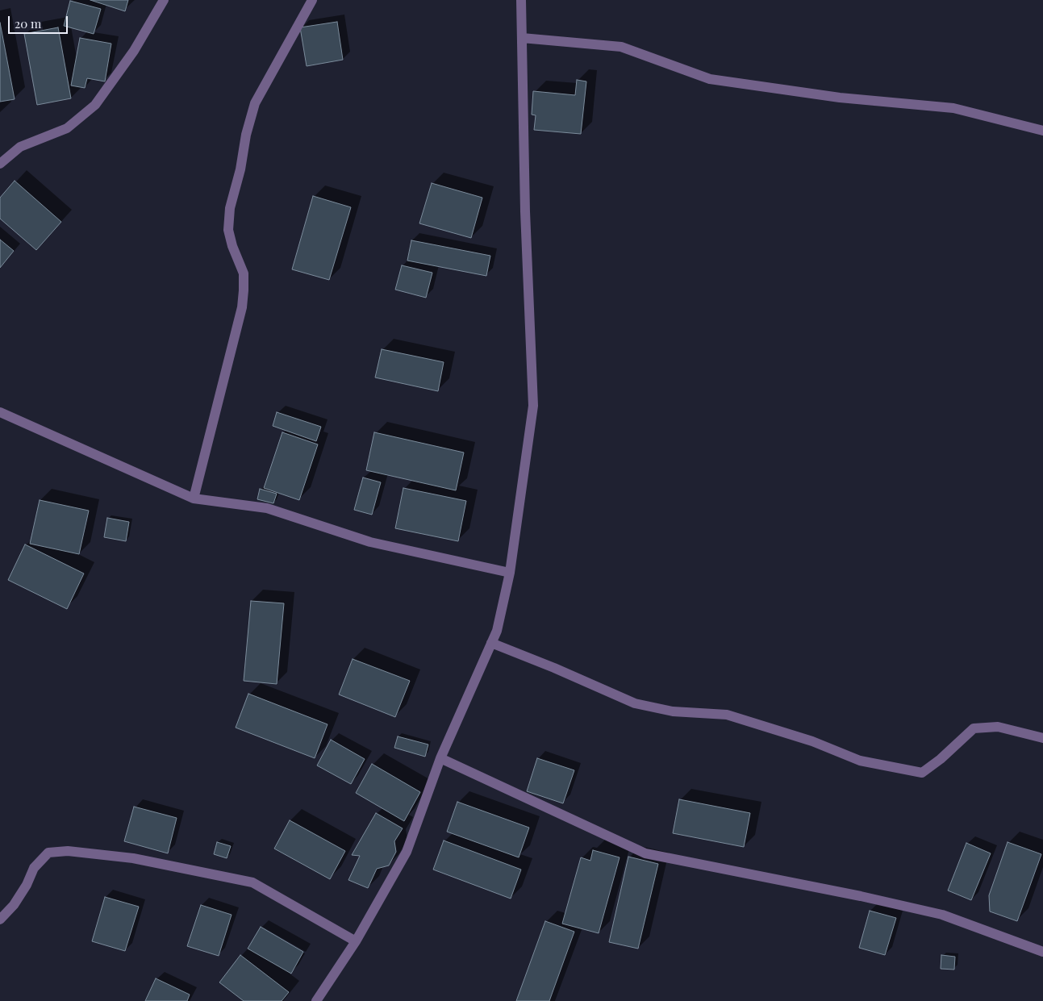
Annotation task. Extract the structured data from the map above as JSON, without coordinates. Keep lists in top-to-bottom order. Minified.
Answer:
{"scale_bar":"20 m"}
